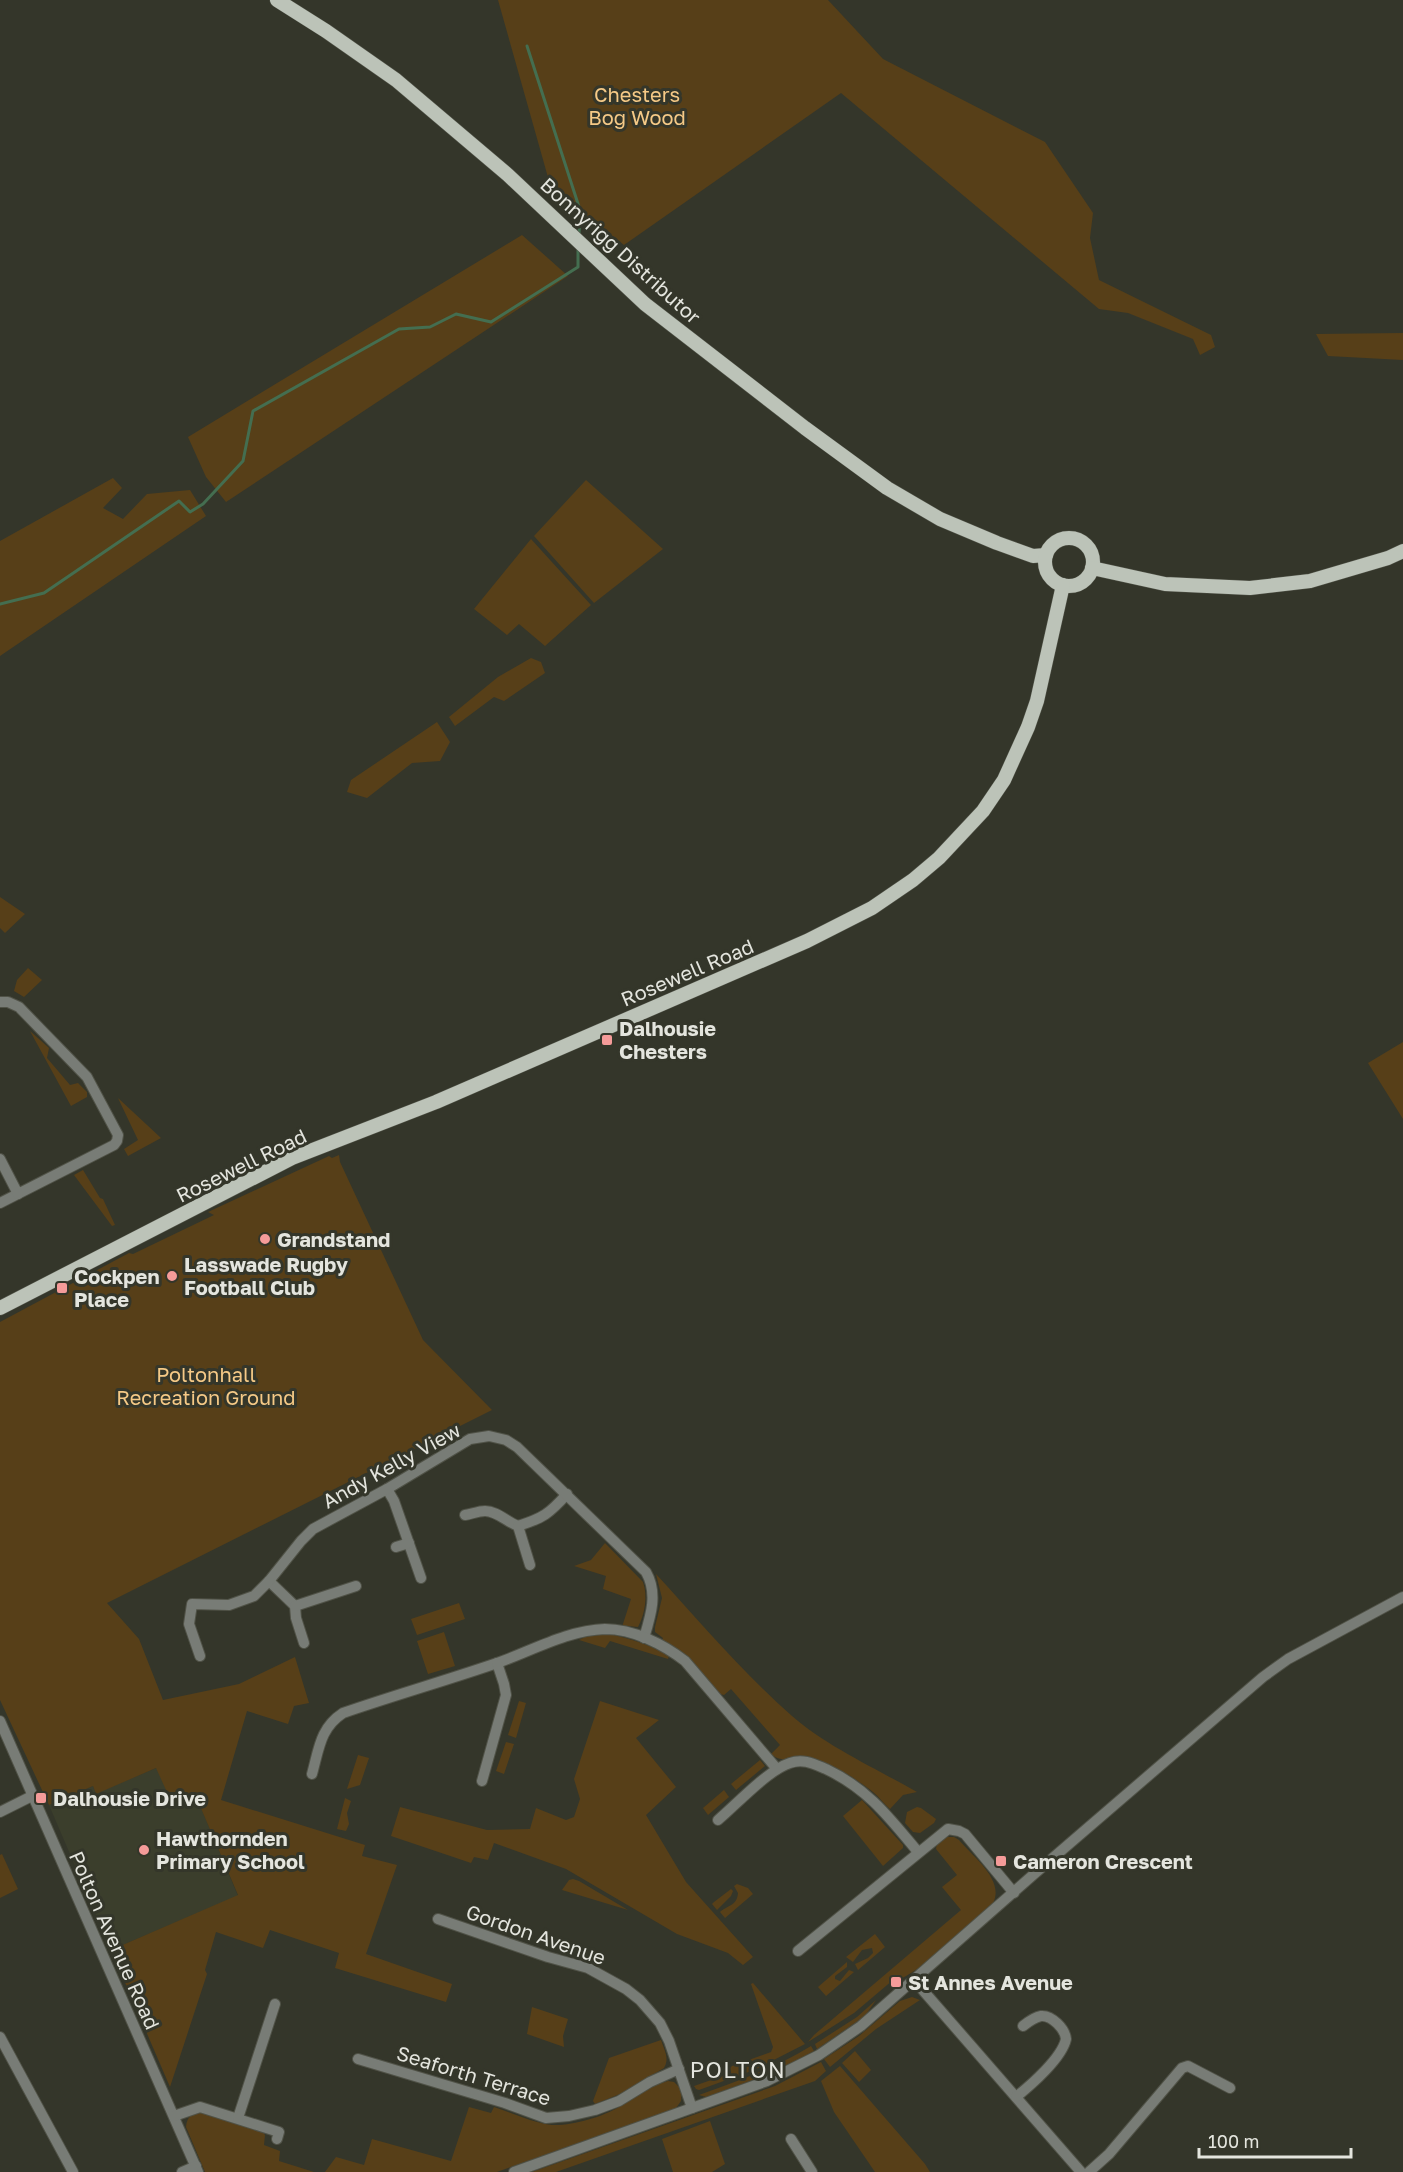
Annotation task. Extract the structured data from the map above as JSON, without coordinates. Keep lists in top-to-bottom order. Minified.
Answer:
{"streets":{"main road":["Bonnyrigg Distributor","Rosewell Road"],"street":["Andy Kelly View","Gordon Avenue","Polton Avenue Road","Seaforth Terrace"]},"crossings":[["Bonnyrigg Distributor","Rosewell Road"],["Gordon Avenue","Seaforth Terrace"]],"districts":["POLTON"],"parks":["Chesters Bog Wood","Poltonhall Recreation Ground"],"places":{"transit":["Dalhousie Chesters","Cockpen Place","Dalhousie Drive","Cameron Crescent","St Annes Avenue"],"other":["Grandstand","Lasswade Rugby Football Club","Hawthornden Primary School"]},"scale_bar":"100 m"}
